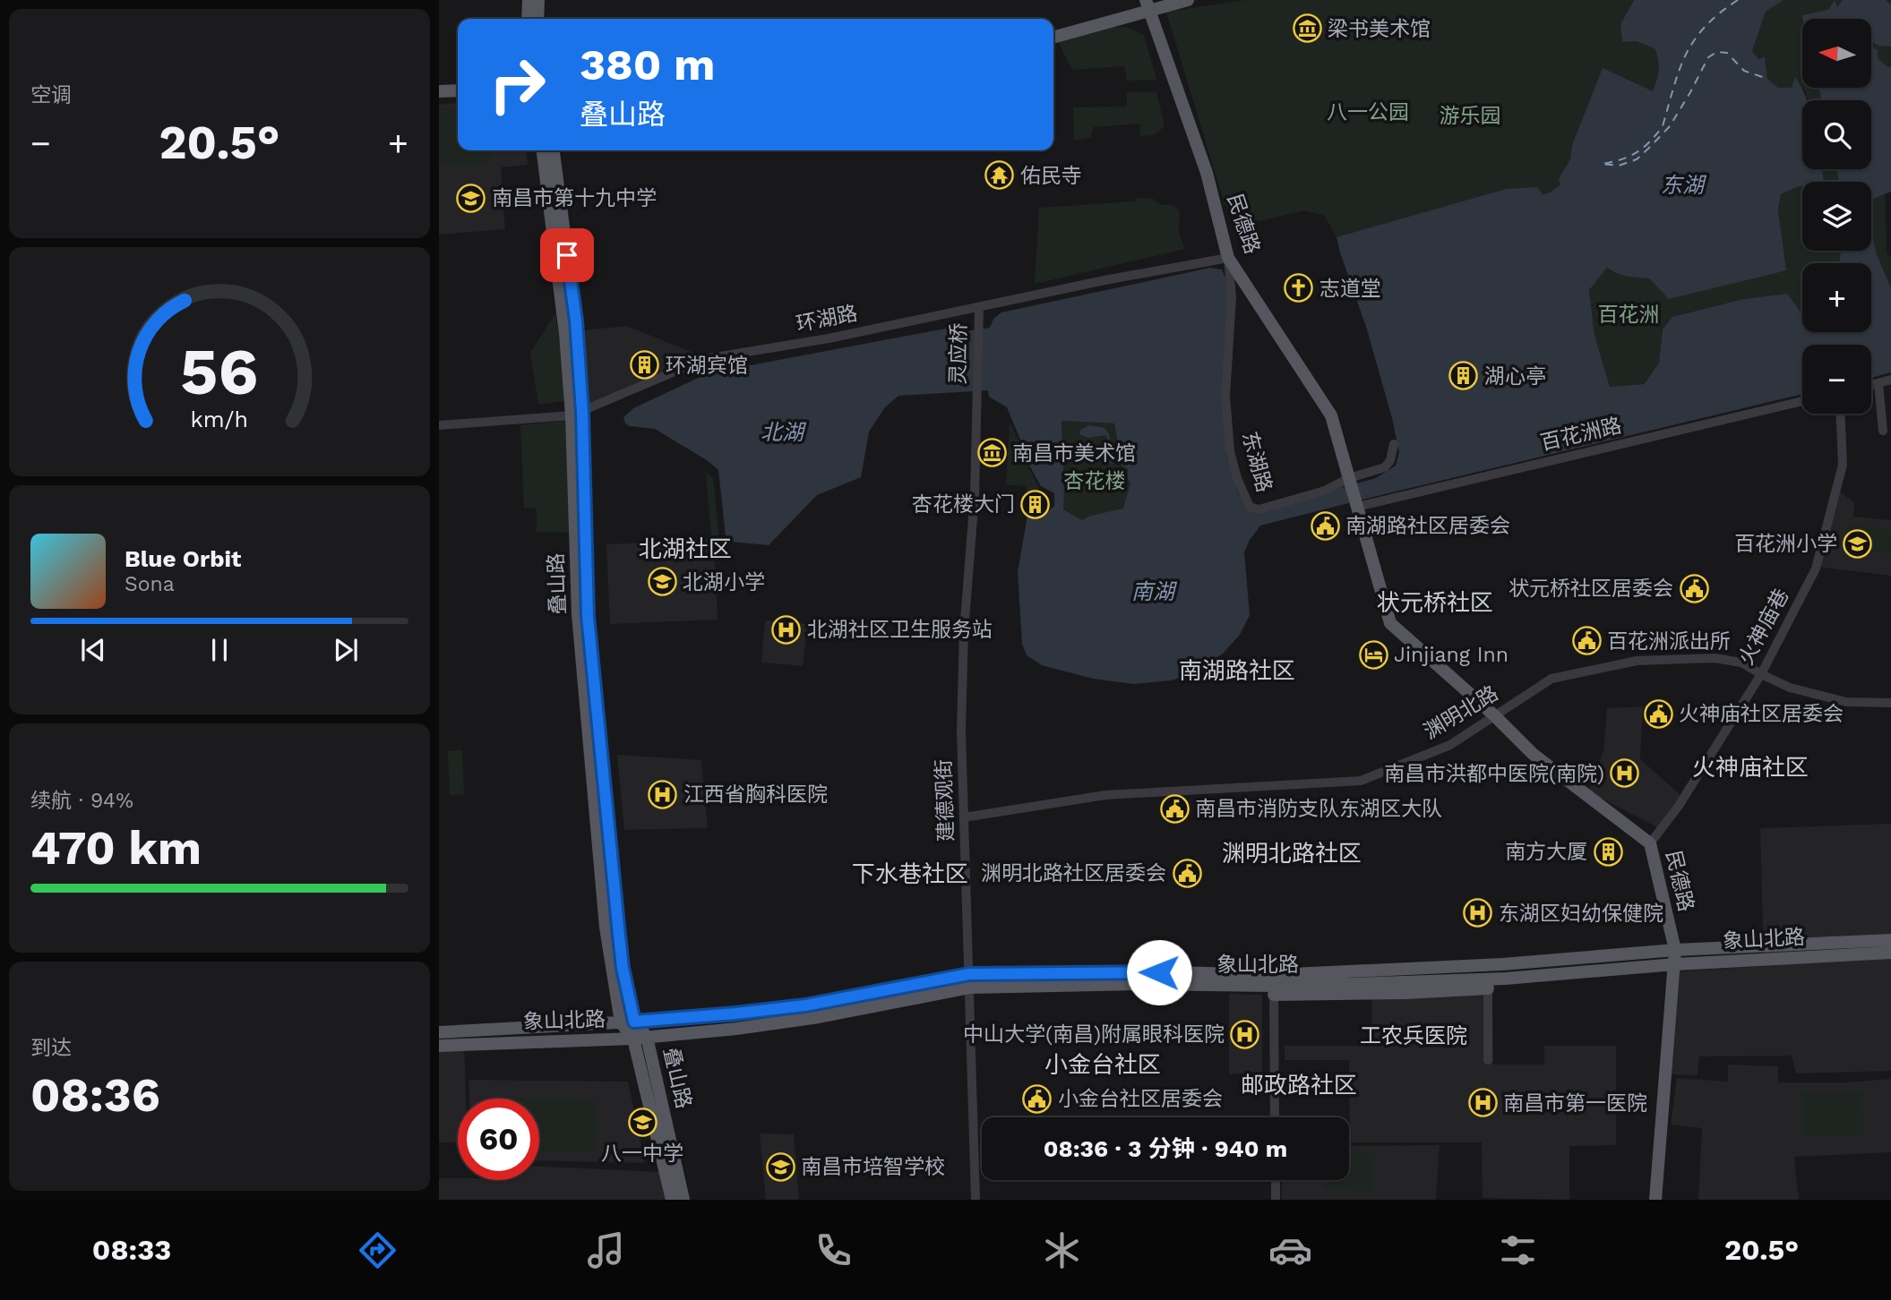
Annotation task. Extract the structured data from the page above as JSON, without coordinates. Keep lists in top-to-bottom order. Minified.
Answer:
{"streets":{"main road":["民德路","叠山路","象山北路"],"street":["环湖路","灵应桥","百花洲路","东湖路","火神庙巷","渊明北路","建德观街"]},"crossings":[["民德路","环湖路"],["民德路","百花洲路"],["民德路","东湖路"],["民德路","火神庙巷"],["民德路","渊明北路"],["民德路","象山北路"],["环湖路","灵应桥"],["环湖路","东湖路"],["环湖路","叠山路"],["灵应桥","建德观街"],["叠山路","象山北路"],["火神庙巷","渊明北路"],["渊明北路","建德观街"],["建德观街","象山北路"]],"districts":["北湖社区","状元桥社区","南湖路社区","火神庙社区","渊明北路社区","下水巷社区","工农兵医院","小金台社区","邮政路社区"],"water":["东湖","北湖","南湖"],"parks":["八一公园","游乐园","百花洲","杏花楼"],"places":{"museum":["梁书美术馆","南昌市美术馆"],"temple":["佑民寺"],"school or university":["南昌市第十九中学","百花洲小学","北湖小学","八一中学","南昌市培智学校"],"church":["志道堂"],"building":["环湖宾馆","湖心亭","杏花楼大门","南方大厦"],"public building":["南湖路社区居委会","状元桥社区居委会","百花洲派出所","火神庙社区居委会","南昌市消防支队东湖区大队","渊明北路社区居委会","小金台社区居委会"],"hospital":["北湖社区卫生服务站","南昌市洪都中医院(南院)","江西省胸科医院","东湖区妇幼保健院","中山大学(南昌)附属眼科医院","南昌市第一医院"],"hotel":["Jinjiang Inn"]},"north":"left","page":{"tile":["空调",["续航 · 94%","470 km"],["到达","08:36"]],"map_buttons":["+","−"],"turn":["380 m","叠山路"],"heat":["−","20.5°","+"],"song":["Blue Orbit","Sona"],"limit":"60","trip":"08:36 · 3 分钟 · 940 m","tabs":["08:33","20.5°"],"gauge":["56","km/h"]}}
